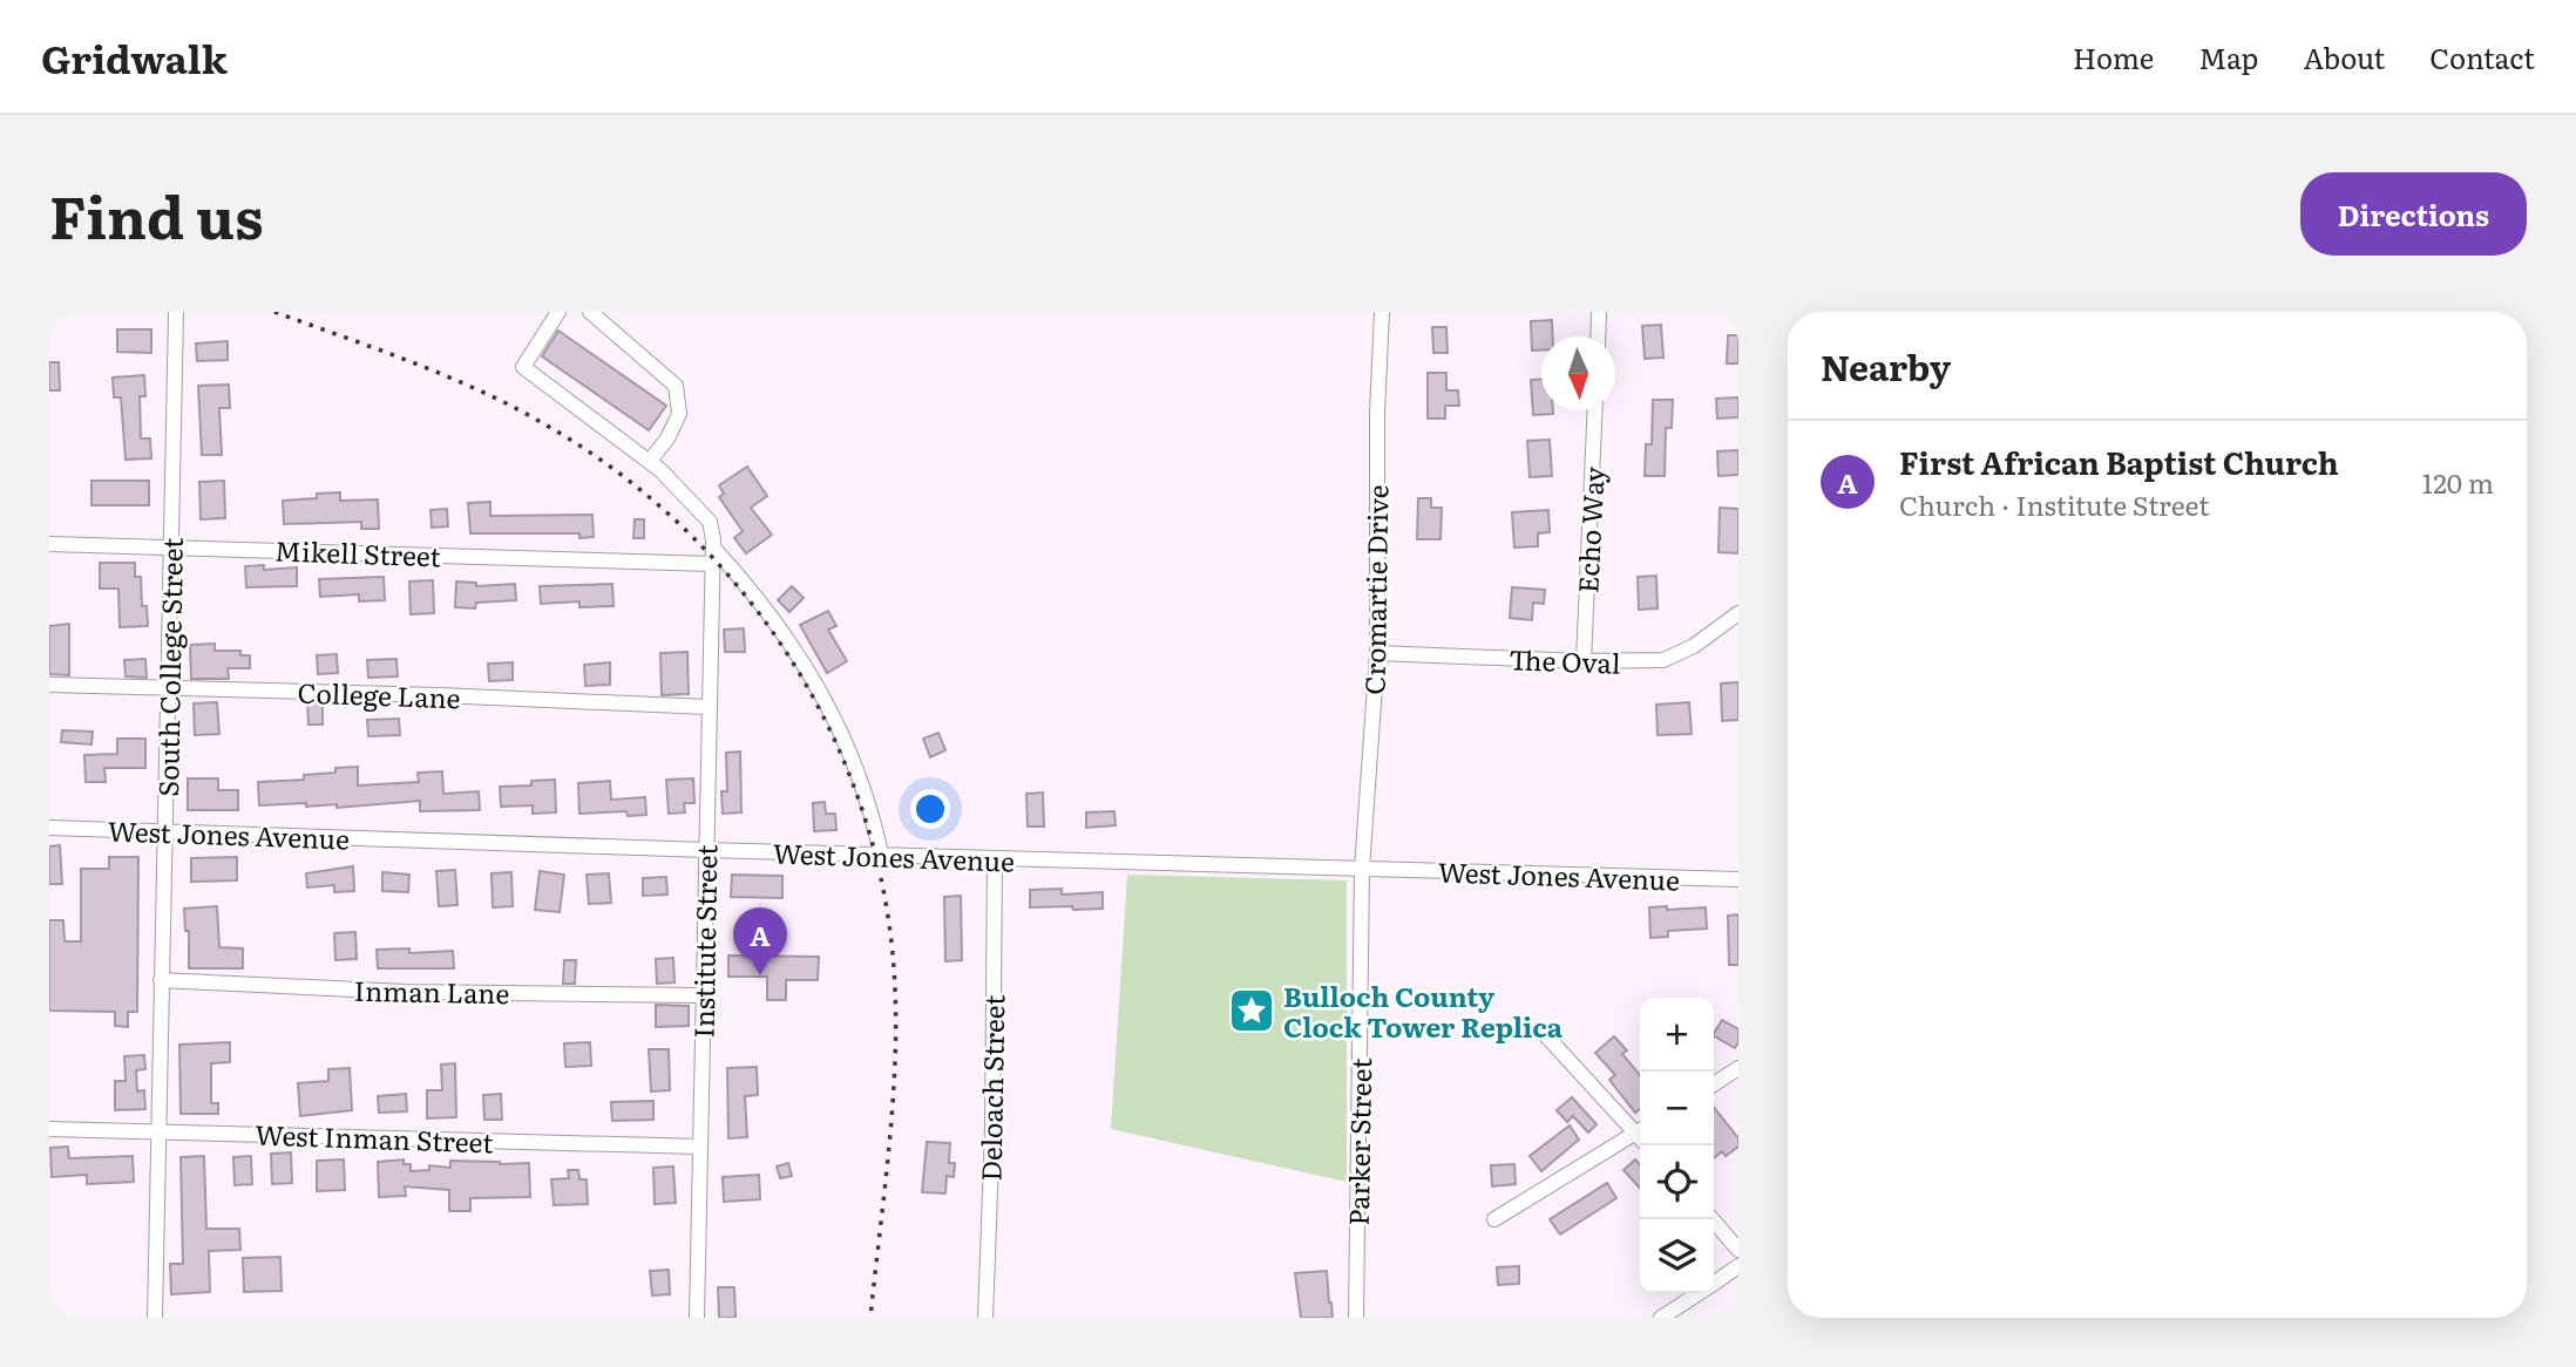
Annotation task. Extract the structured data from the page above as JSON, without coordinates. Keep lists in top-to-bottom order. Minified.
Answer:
{"streets":{"street":["Echo Way","Mikell Street","Cromartie Drive","The Oval","South College Street","College Lane","West Jones Avenue","Institute Street","Inman Lane","Deloach Street","West Inman Street","Parker Street"]},"crossings":[["Echo Way","The Oval"],["Mikell Street","South College Street"],["Mikell Street","Institute Street"],["Cromartie Drive","The Oval"],["Cromartie Drive","West Jones Avenue"],["Cromartie Drive","Parker Street"],["South College Street","College Lane"],["South College Street","West Jones Avenue"],["South College Street","Inman Lane"],["South College Street","West Inman Street"],["College Lane","Institute Street"],["West Jones Avenue","Institute Street"],["West Jones Avenue","Deloach Street"],["West Jones Avenue","Parker Street"],["Institute Street","Inman Lane"],["Institute Street","West Inman Street"]],"places":{"place":["Bulloch County Clock Tower Replica"]},"north":"bottom","page":{"header":"Gridwalk","nav":["Home","Map","About","Contact"],"title":"Find us","buttons":"Directions","heading":"Nearby","list":[{"mark":"A","name":"First African Baptist Church","note":"Church · Institute Street","value":"120 m"}],"pins":"A","map_buttons":["+","−"]}}
